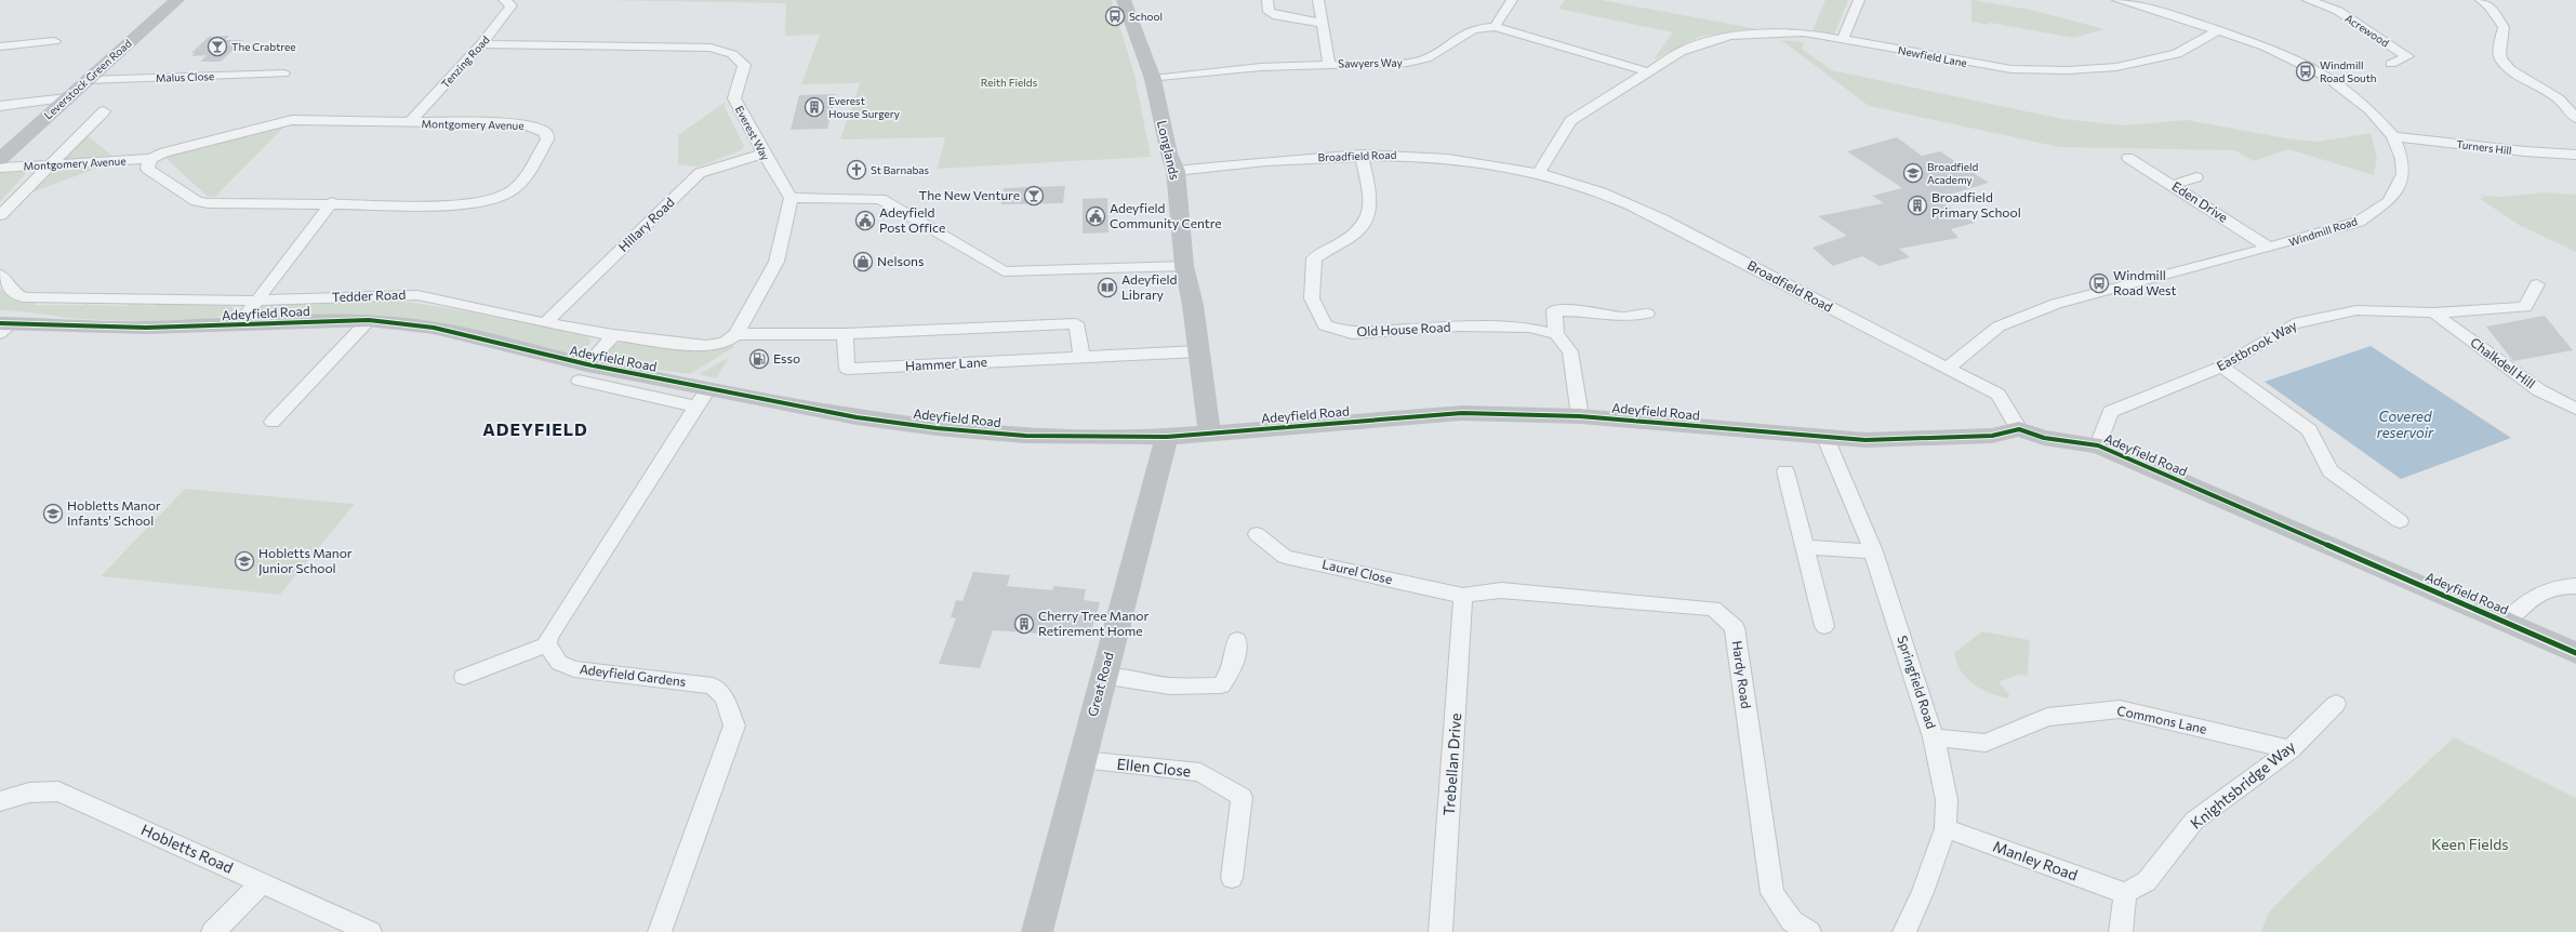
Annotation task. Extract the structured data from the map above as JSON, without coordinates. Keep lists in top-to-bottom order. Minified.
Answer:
{"streets":{"street":["Acrewood","Newfield Lane","Tenzing Road","Sawyers Way","Malus Close","Leverstock Green Road","Montgomery Avenue","Everest Way","Turners Hill","Longlands","Broadfield Road","Eden Drive","Hillary Road","Windmill Road","Tedder Road","Adeyfield Road","Old House Road","Eastbrook Way","Chalkdell Hill","Hammer Lane","Laurel Close","Hardy Road","Adeyfield Gardens","Springfield Road","Great Road","Commons Lane","Trebellan Drive","Ellen Close","Knightsbridge Way","Hobletts Road","Manley Road"]},"crossings":[["Newfield Lane","Sawyers Way"],["Newfield Lane","Windmill Road"],["Tenzing Road","Montgomery Avenue"],["Tenzing Road","Everest Way"],["Sawyers Way","Longlands"],["Malus Close","Leverstock Green Road"],["Everest Way","Hillary Road"],["Turners Hill","Windmill Road"],["Longlands","Broadfield Road"],["Longlands","Adeyfield Road"],["Longlands","Hammer Lane"],["Broadfield Road","Windmill Road"],["Broadfield Road","Adeyfield Road"],["Broadfield Road","Old House Road"],["Eden Drive","Windmill Road"],["Hillary Road","Tedder Road"],["Adeyfield Road","Eastbrook Way"],["Adeyfield Road","Springfield Road"],["Adeyfield Road","Great Road"],["Eastbrook Way","Chalkdell Hill"],["Laurel Close","Hardy Road"],["Laurel Close","Trebellan Drive"],["Hardy Road","Trebellan Drive"],["Springfield Road","Commons Lane"],["Springfield Road","Manley Road"],["Great Road","Ellen Close"],["Commons Lane","Knightsbridge Way"],["Knightsbridge Way","Manley Road"]],"districts":["ADEYFIELD"],"water":["Covered reservoir"],"parks":["Reith Fields","Keen Fields"],"places":{"bus stop":["School","Windmill Road South","Windmill Road West"],"bar":["The Crabtree","The New Venture"],"building":["Everest House Surgery","Broadfield Primary School","Cherry Tree Manor Retirement Home"],"church":["St Barnabas"],"school or university":["Broadfield Academy","Hobletts Manor Infants' School","Hobletts Manor Junior School"],"public building":["Adeyfield Community Centre","Adeyfield Post Office"],"shop":["Nelsons"],"library":["Adeyfield Library"],"fuel station":["Esso"]}}
